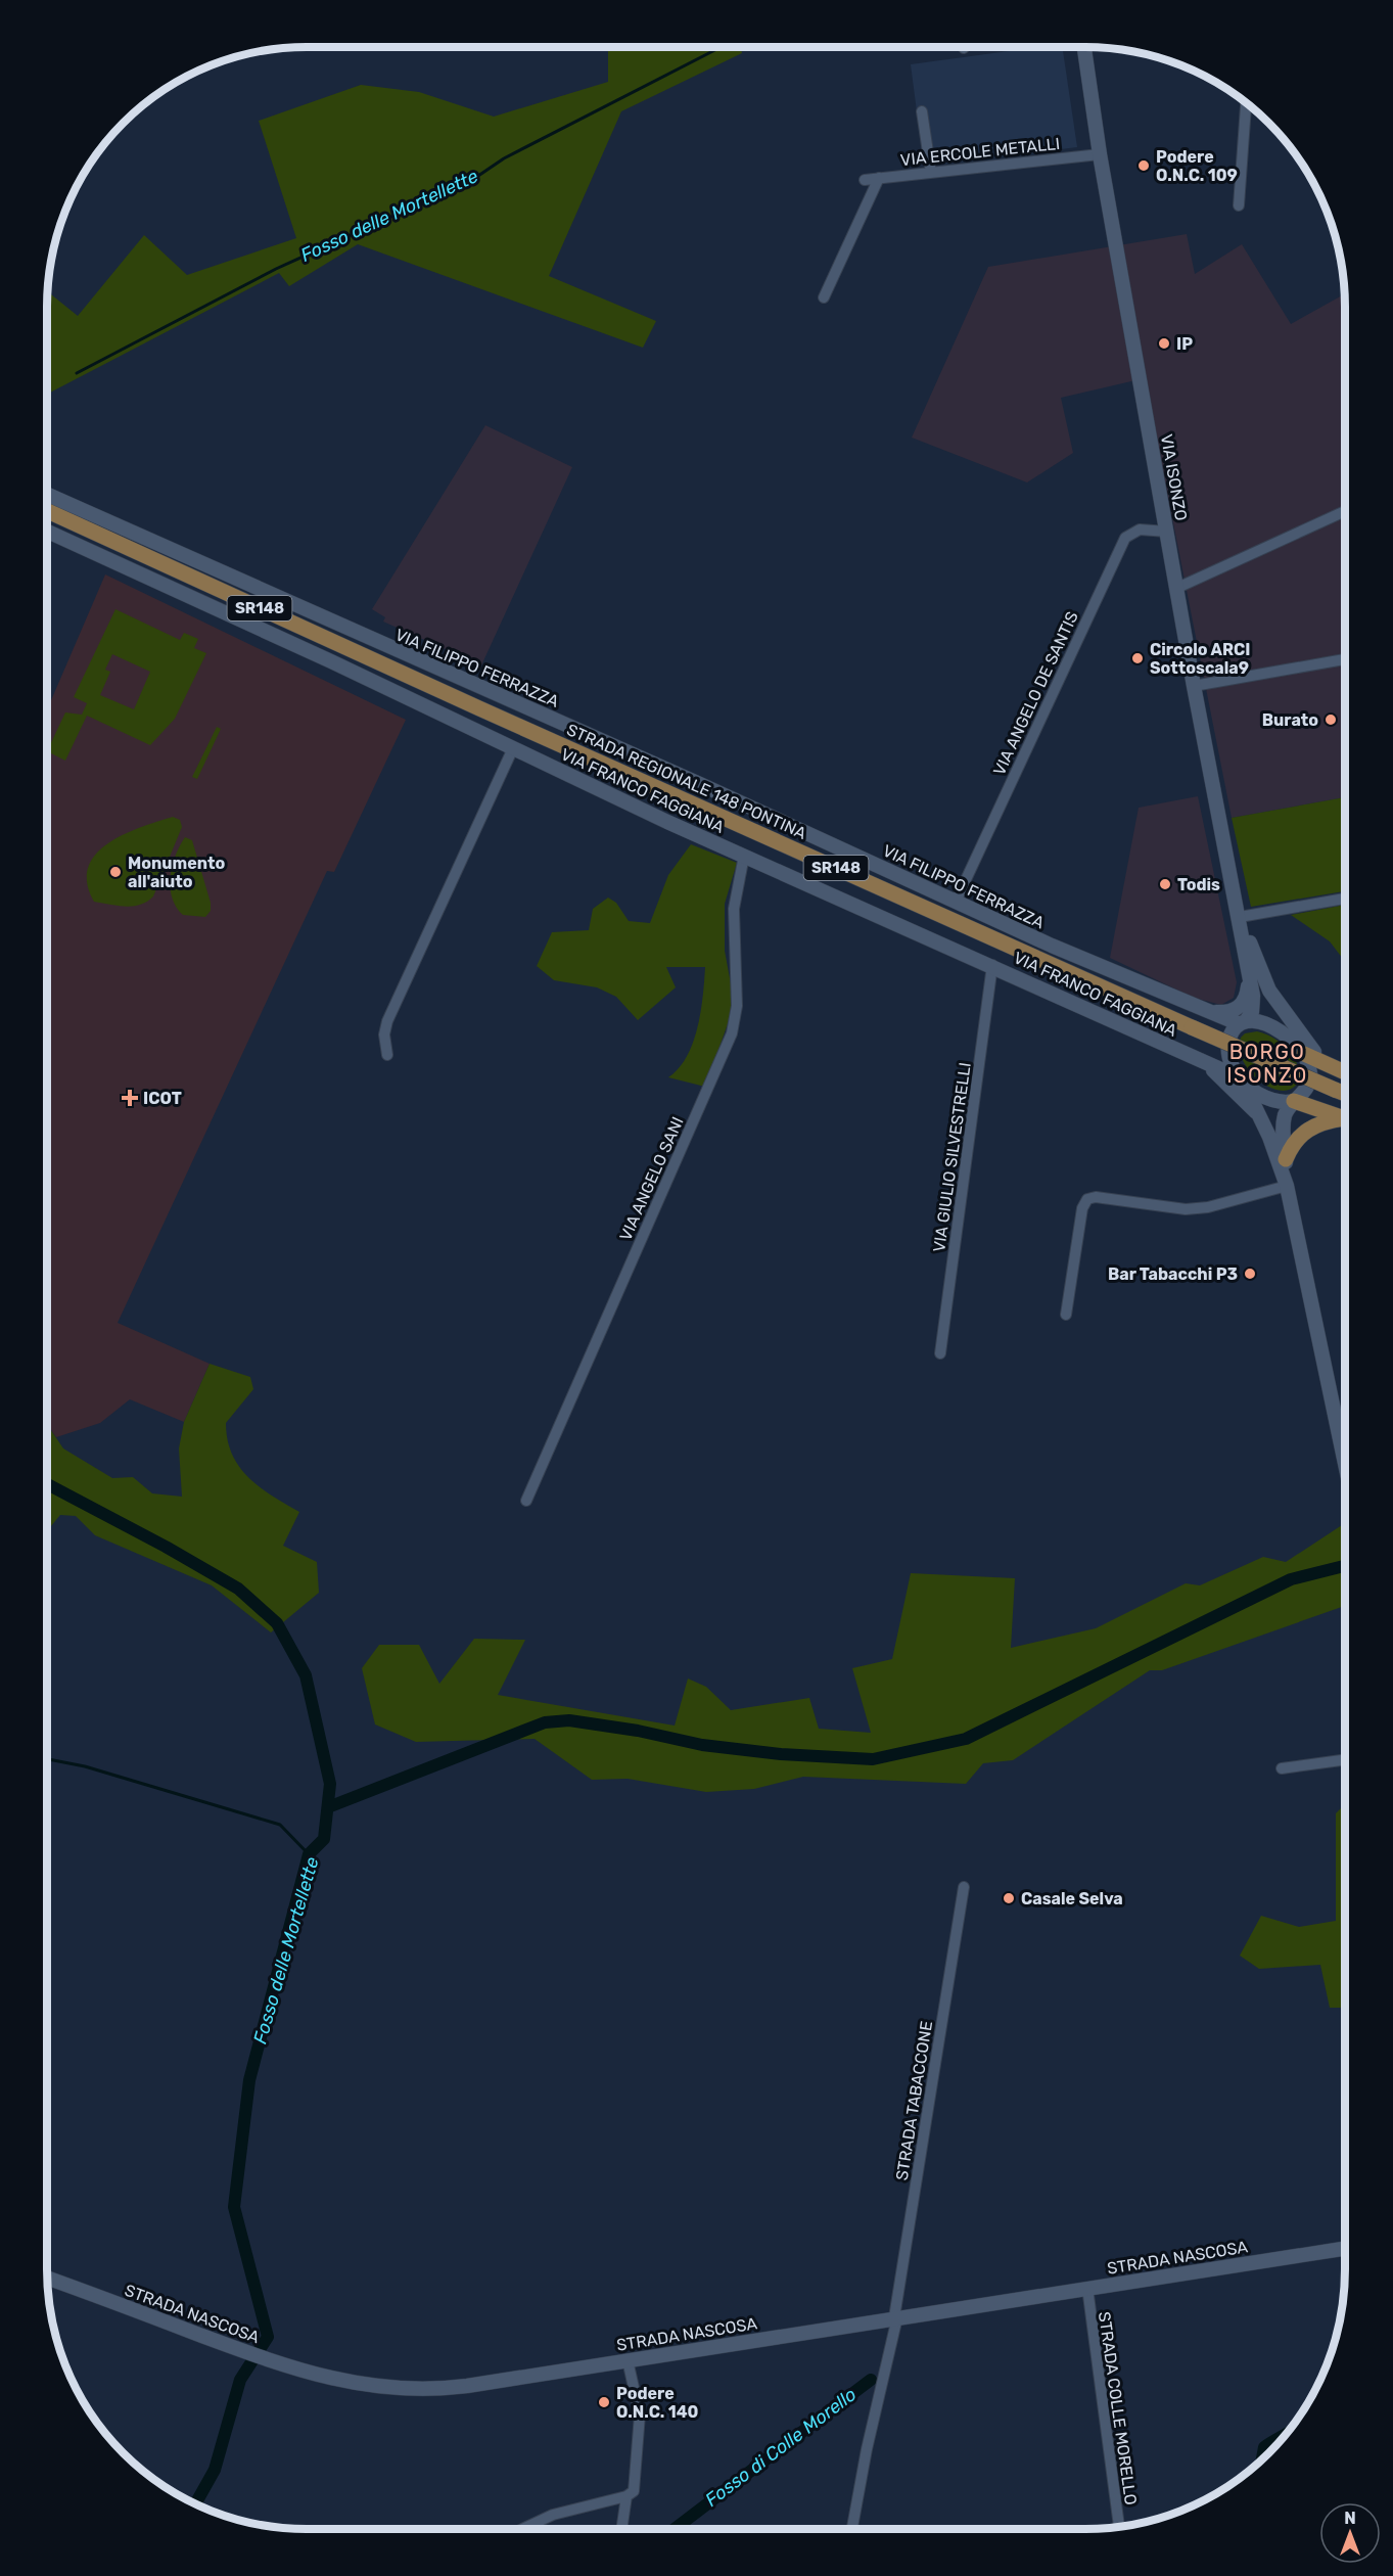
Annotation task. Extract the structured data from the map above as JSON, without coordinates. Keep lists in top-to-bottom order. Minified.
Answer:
{"streets":{"main road":["SR148","STRADA REGIONALE 148 PONTINA"],"street":["VIA ERCOLE METALLI","VIA ISONZO","VIA FILIPPO FERRAZZA","VIA ANGELO DE SANTIS","VIA FRANCO FAGGIANA","VIA GIULIO SILVESTRELLI","VIA ANGELO SANI","STRADA TABACCONE","STRADA NASCOSA","STRADA COLLE MORELLO"]},"crossings":[["VIA ERCOLE METALLI","VIA ISONZO"],["VIA ISONZO","VIA ANGELO DE SANTIS"],["VIA FILIPPO FERRAZZA","VIA ANGELO DE SANTIS"],["VIA FILIPPO FERRAZZA","VIA FRANCO FAGGIANA"],["VIA FRANCO FAGGIANA","VIA GIULIO SILVESTRELLI"],["VIA FRANCO FAGGIANA","VIA ANGELO SANI"],["STRADA TABACCONE","STRADA NASCOSA"],["STRADA NASCOSA","STRADA COLLE MORELLO"]],"districts":["BORGO ISONZO"],"water":["Fosso delle Mortellette","Fosso di Colle Morello"],"places":{"other":["Podere O.N.C. 109","IP","Circolo ARCI Sottoscala9","Burato","Monumento all'aiuto","Todis","Bar Tabacchi P3","Casale Selva","Podere O.N.C. 140"],"health":["ICOT"]},"north":"top"}
